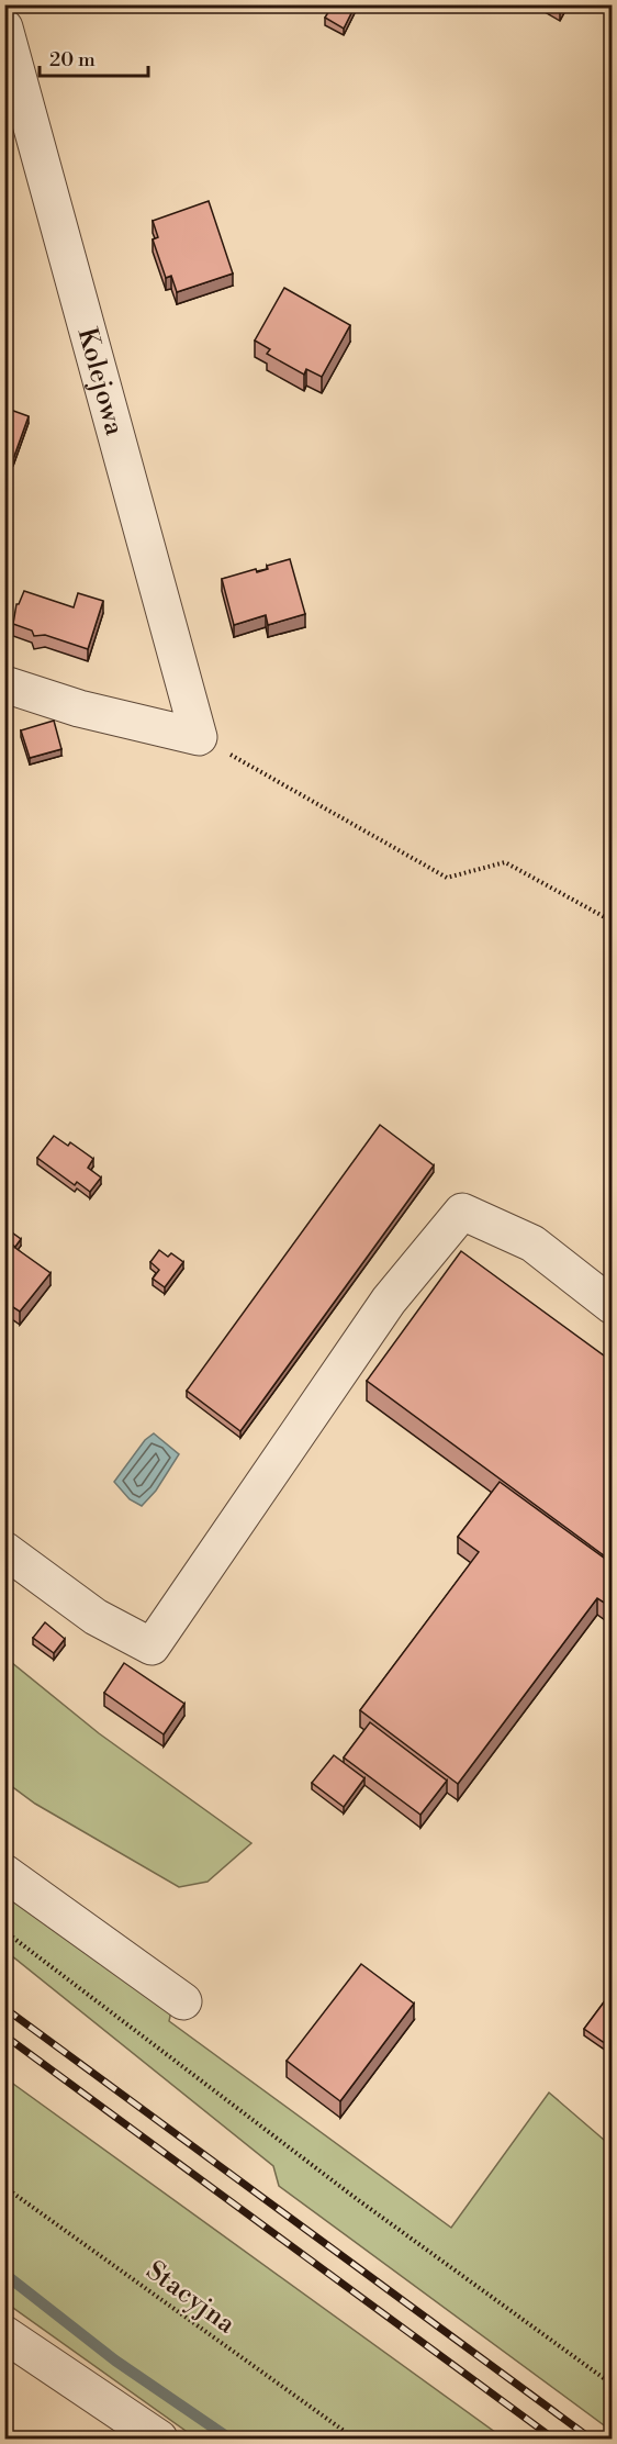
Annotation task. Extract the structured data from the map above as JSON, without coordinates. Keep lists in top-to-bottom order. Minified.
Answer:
{"streets":{"street":["Kolejowa"],"path":["Stacyjna"]},"scale_bar":"20 m"}
